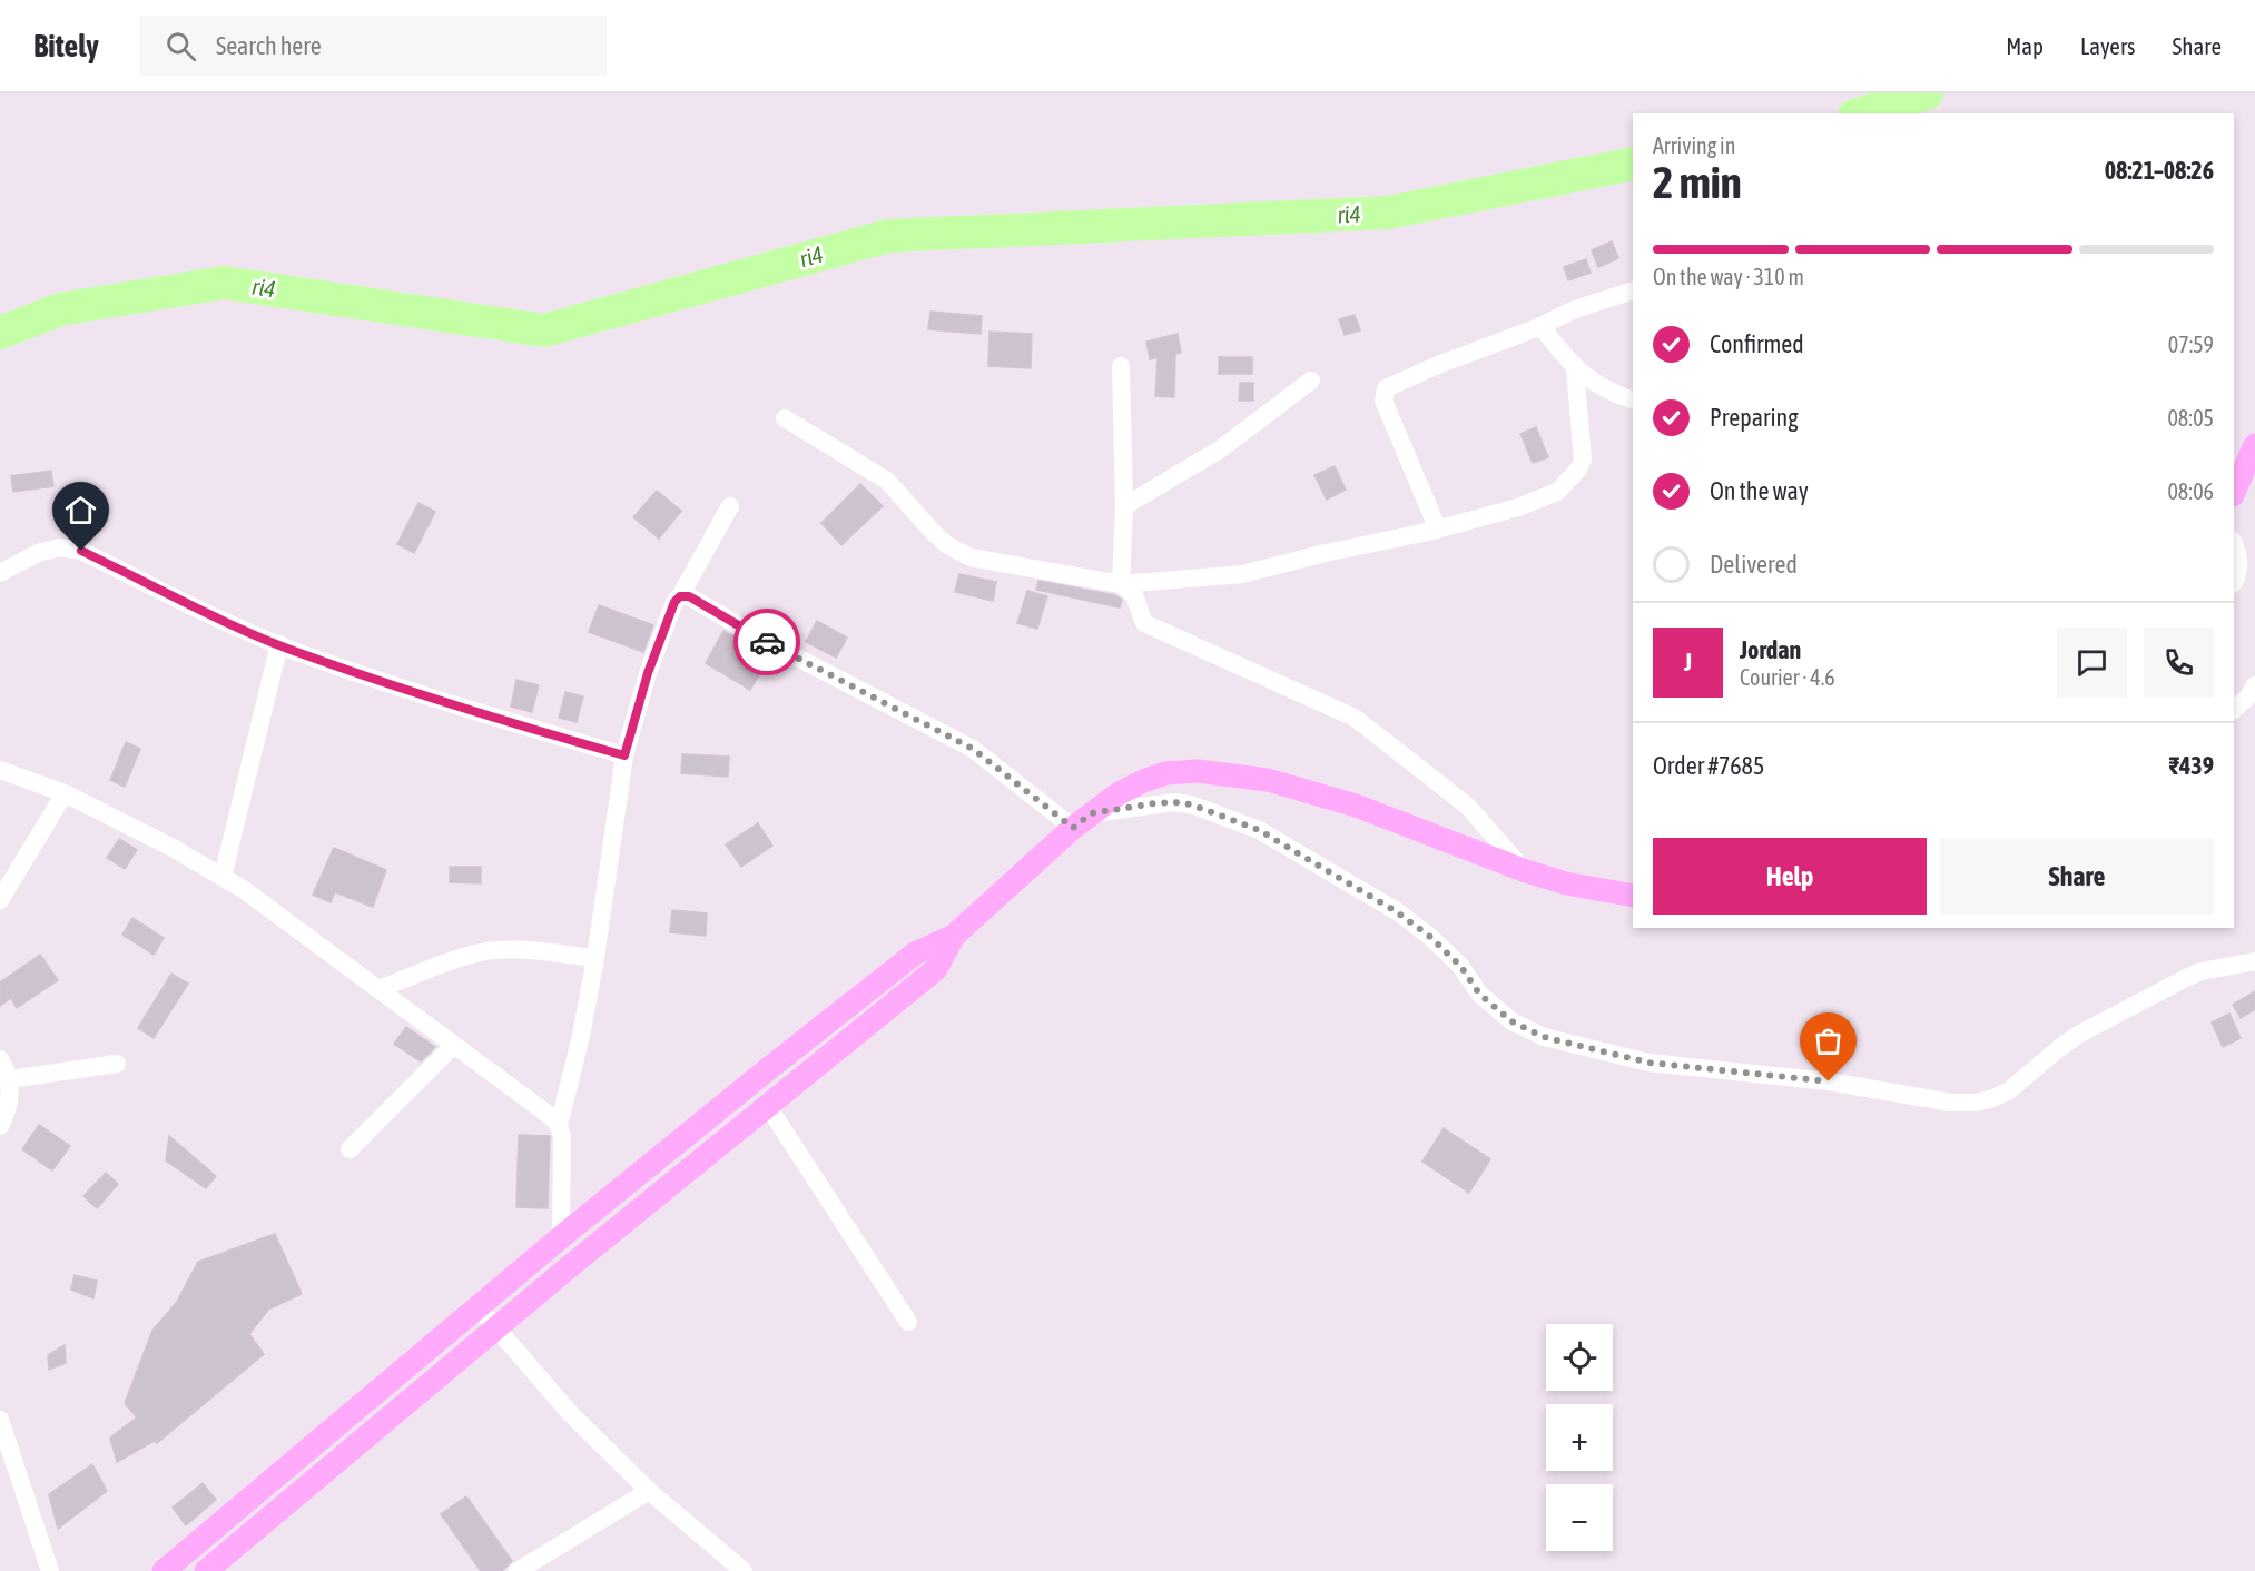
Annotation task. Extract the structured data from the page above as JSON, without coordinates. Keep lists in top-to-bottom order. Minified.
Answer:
{"water":["ri4"],"page":{"header":"Bitely","search":"Search here","nav":["Map","Layers","Share"],"heading":["2 min","Arriving in","08:21–08:26"],"panel":["Jordan","Courier · 4.6","Order #7685","₹439"],"bar":"On the way · 310 m","list":[["Confirmed","07:59"],["Preparing","08:05"],["On the way","08:06"],"Delivered"],"round":"J","buttons":["Help","Share"],"map_buttons":["+","−"]}}
